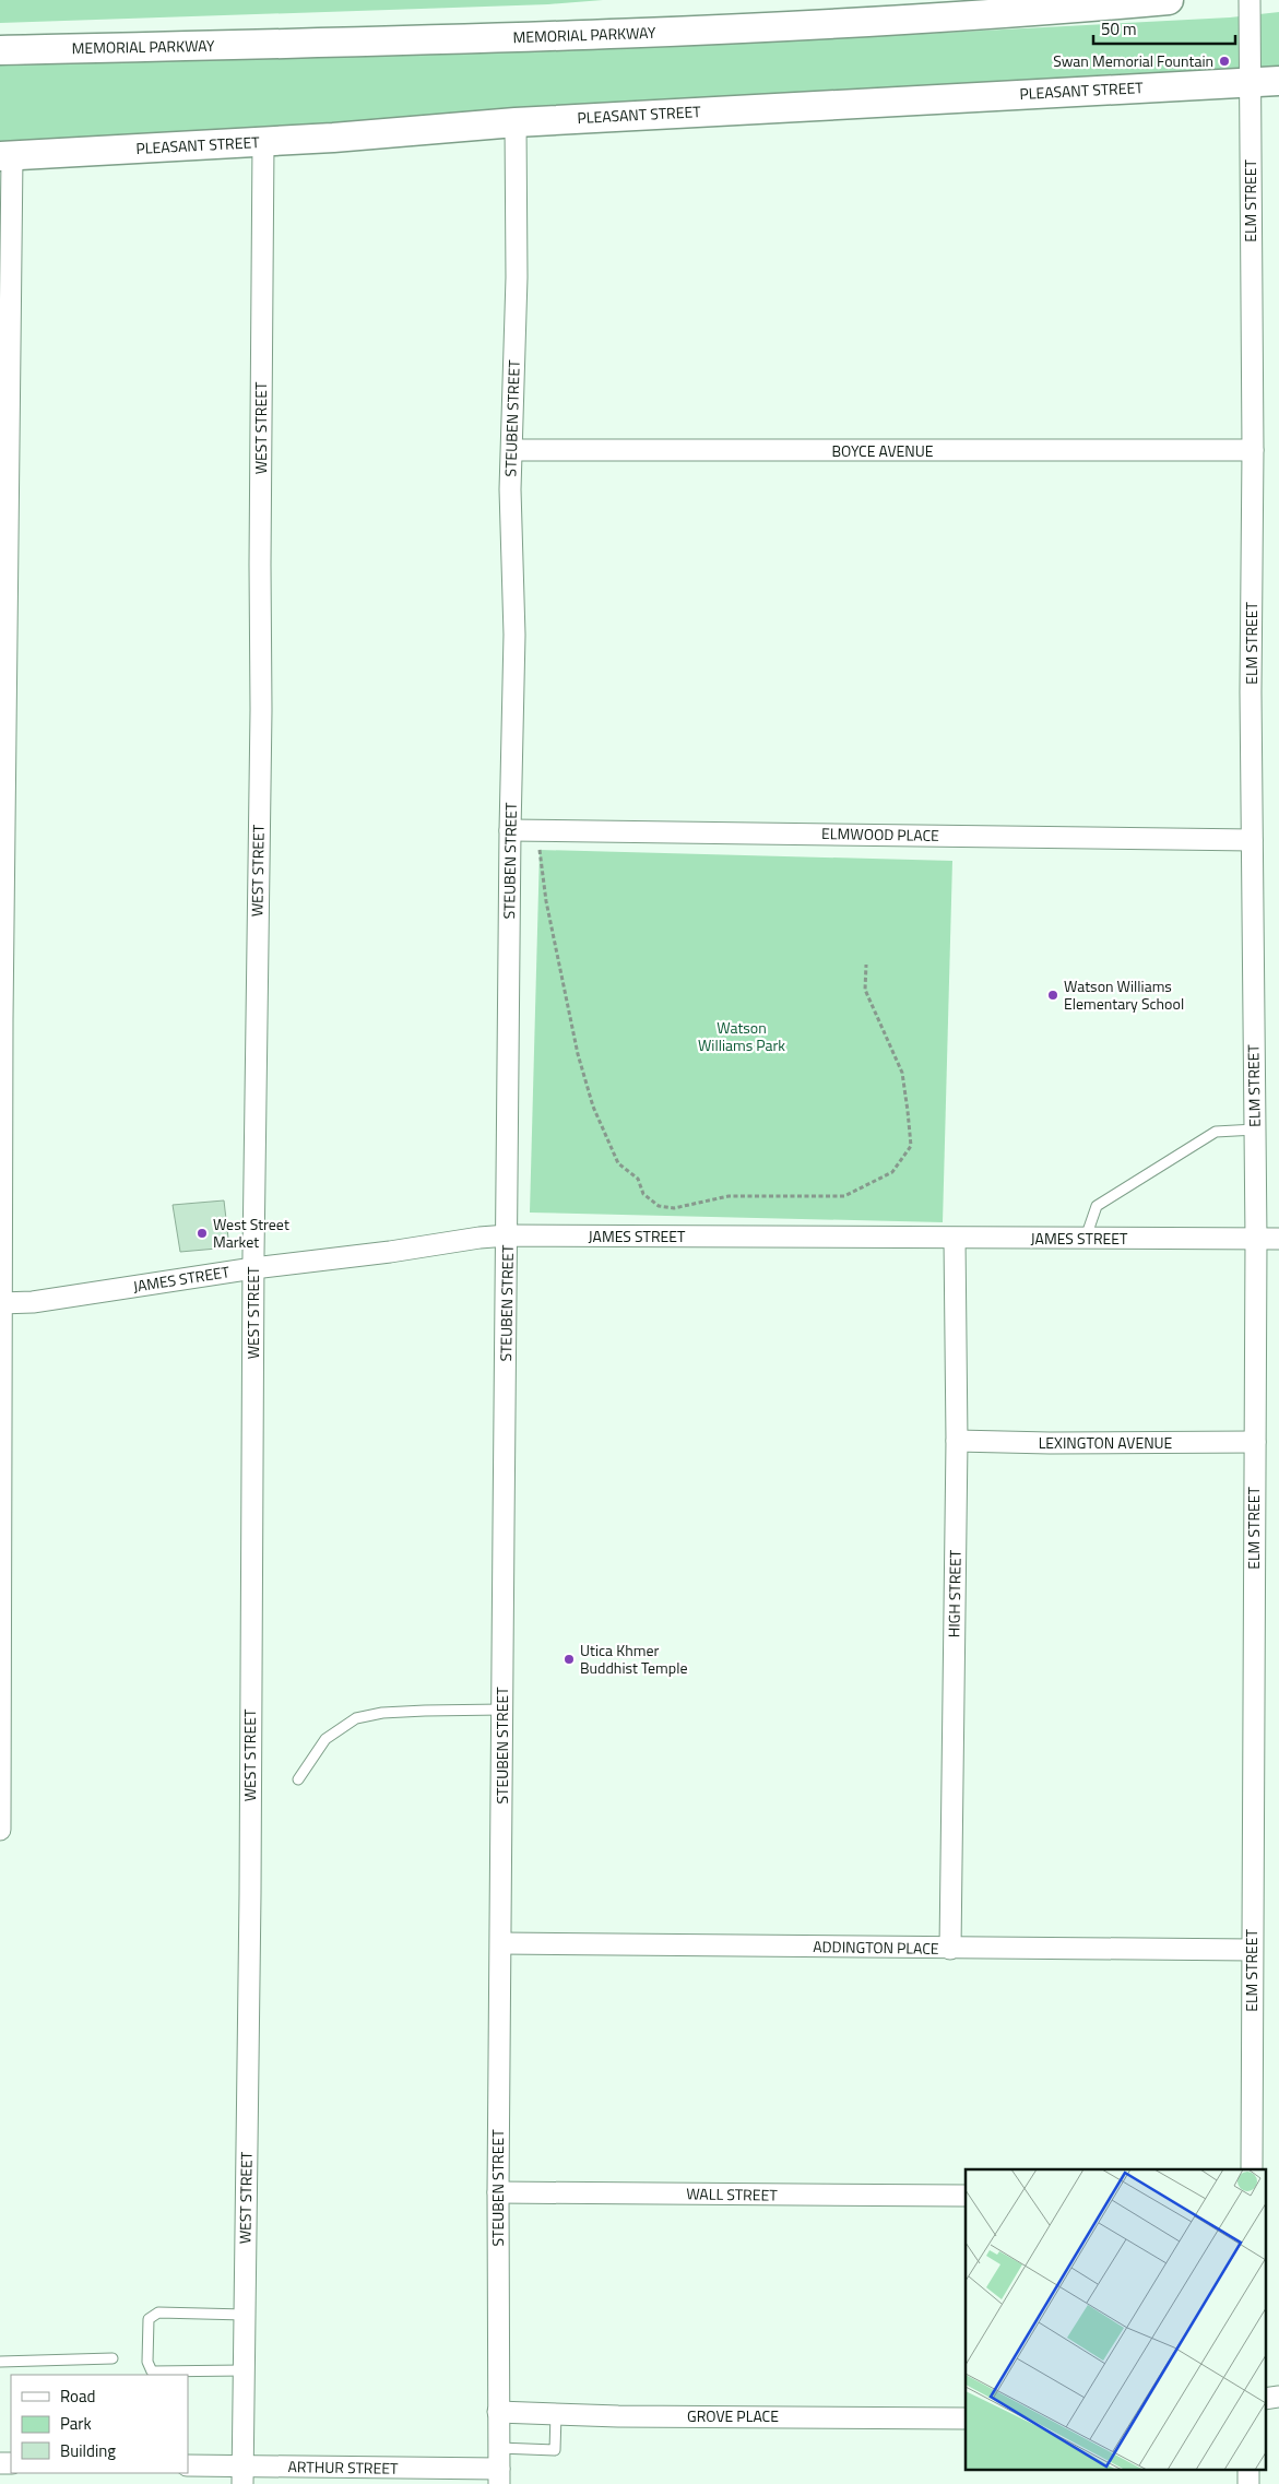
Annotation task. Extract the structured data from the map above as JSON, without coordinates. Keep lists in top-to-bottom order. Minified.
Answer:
{"streets":{"street":["MEMORIAL PARKWAY","PLEASANT STREET","ELM STREET","STEUBEN STREET","WEST STREET","BOYCE AVENUE","ELMWOOD PLACE","JAMES STREET","LEXINGTON AVENUE","HIGH STREET","ADDINGTON PLACE","WALL STREET","GROVE PLACE","ARTHUR STREET"]},"crossings":[["PLEASANT STREET","ELM STREET"],["PLEASANT STREET","STEUBEN STREET"],["PLEASANT STREET","WEST STREET"],["ELM STREET","BOYCE AVENUE"],["ELM STREET","ELMWOOD PLACE"],["ELM STREET","JAMES STREET"],["ELM STREET","LEXINGTON AVENUE"],["ELM STREET","ADDINGTON PLACE"],["STEUBEN STREET","BOYCE AVENUE"],["STEUBEN STREET","ELMWOOD PLACE"],["STEUBEN STREET","JAMES STREET"],["STEUBEN STREET","ADDINGTON PLACE"],["STEUBEN STREET","WALL STREET"],["STEUBEN STREET","GROVE PLACE"],["STEUBEN STREET","ARTHUR STREET"],["WEST STREET","JAMES STREET"],["WEST STREET","ARTHUR STREET"],["JAMES STREET","HIGH STREET"],["LEXINGTON AVENUE","HIGH STREET"],["HIGH STREET","ADDINGTON PLACE"]],"parks":["Watson Williams Park"],"places":["Swan Memorial Fountain","Watson Williams Elementary School","West Street Market","Utica Khmer Buddhist Temple"],"legend":["Road","Park","Building"],"scale_bar":"50 m"}
